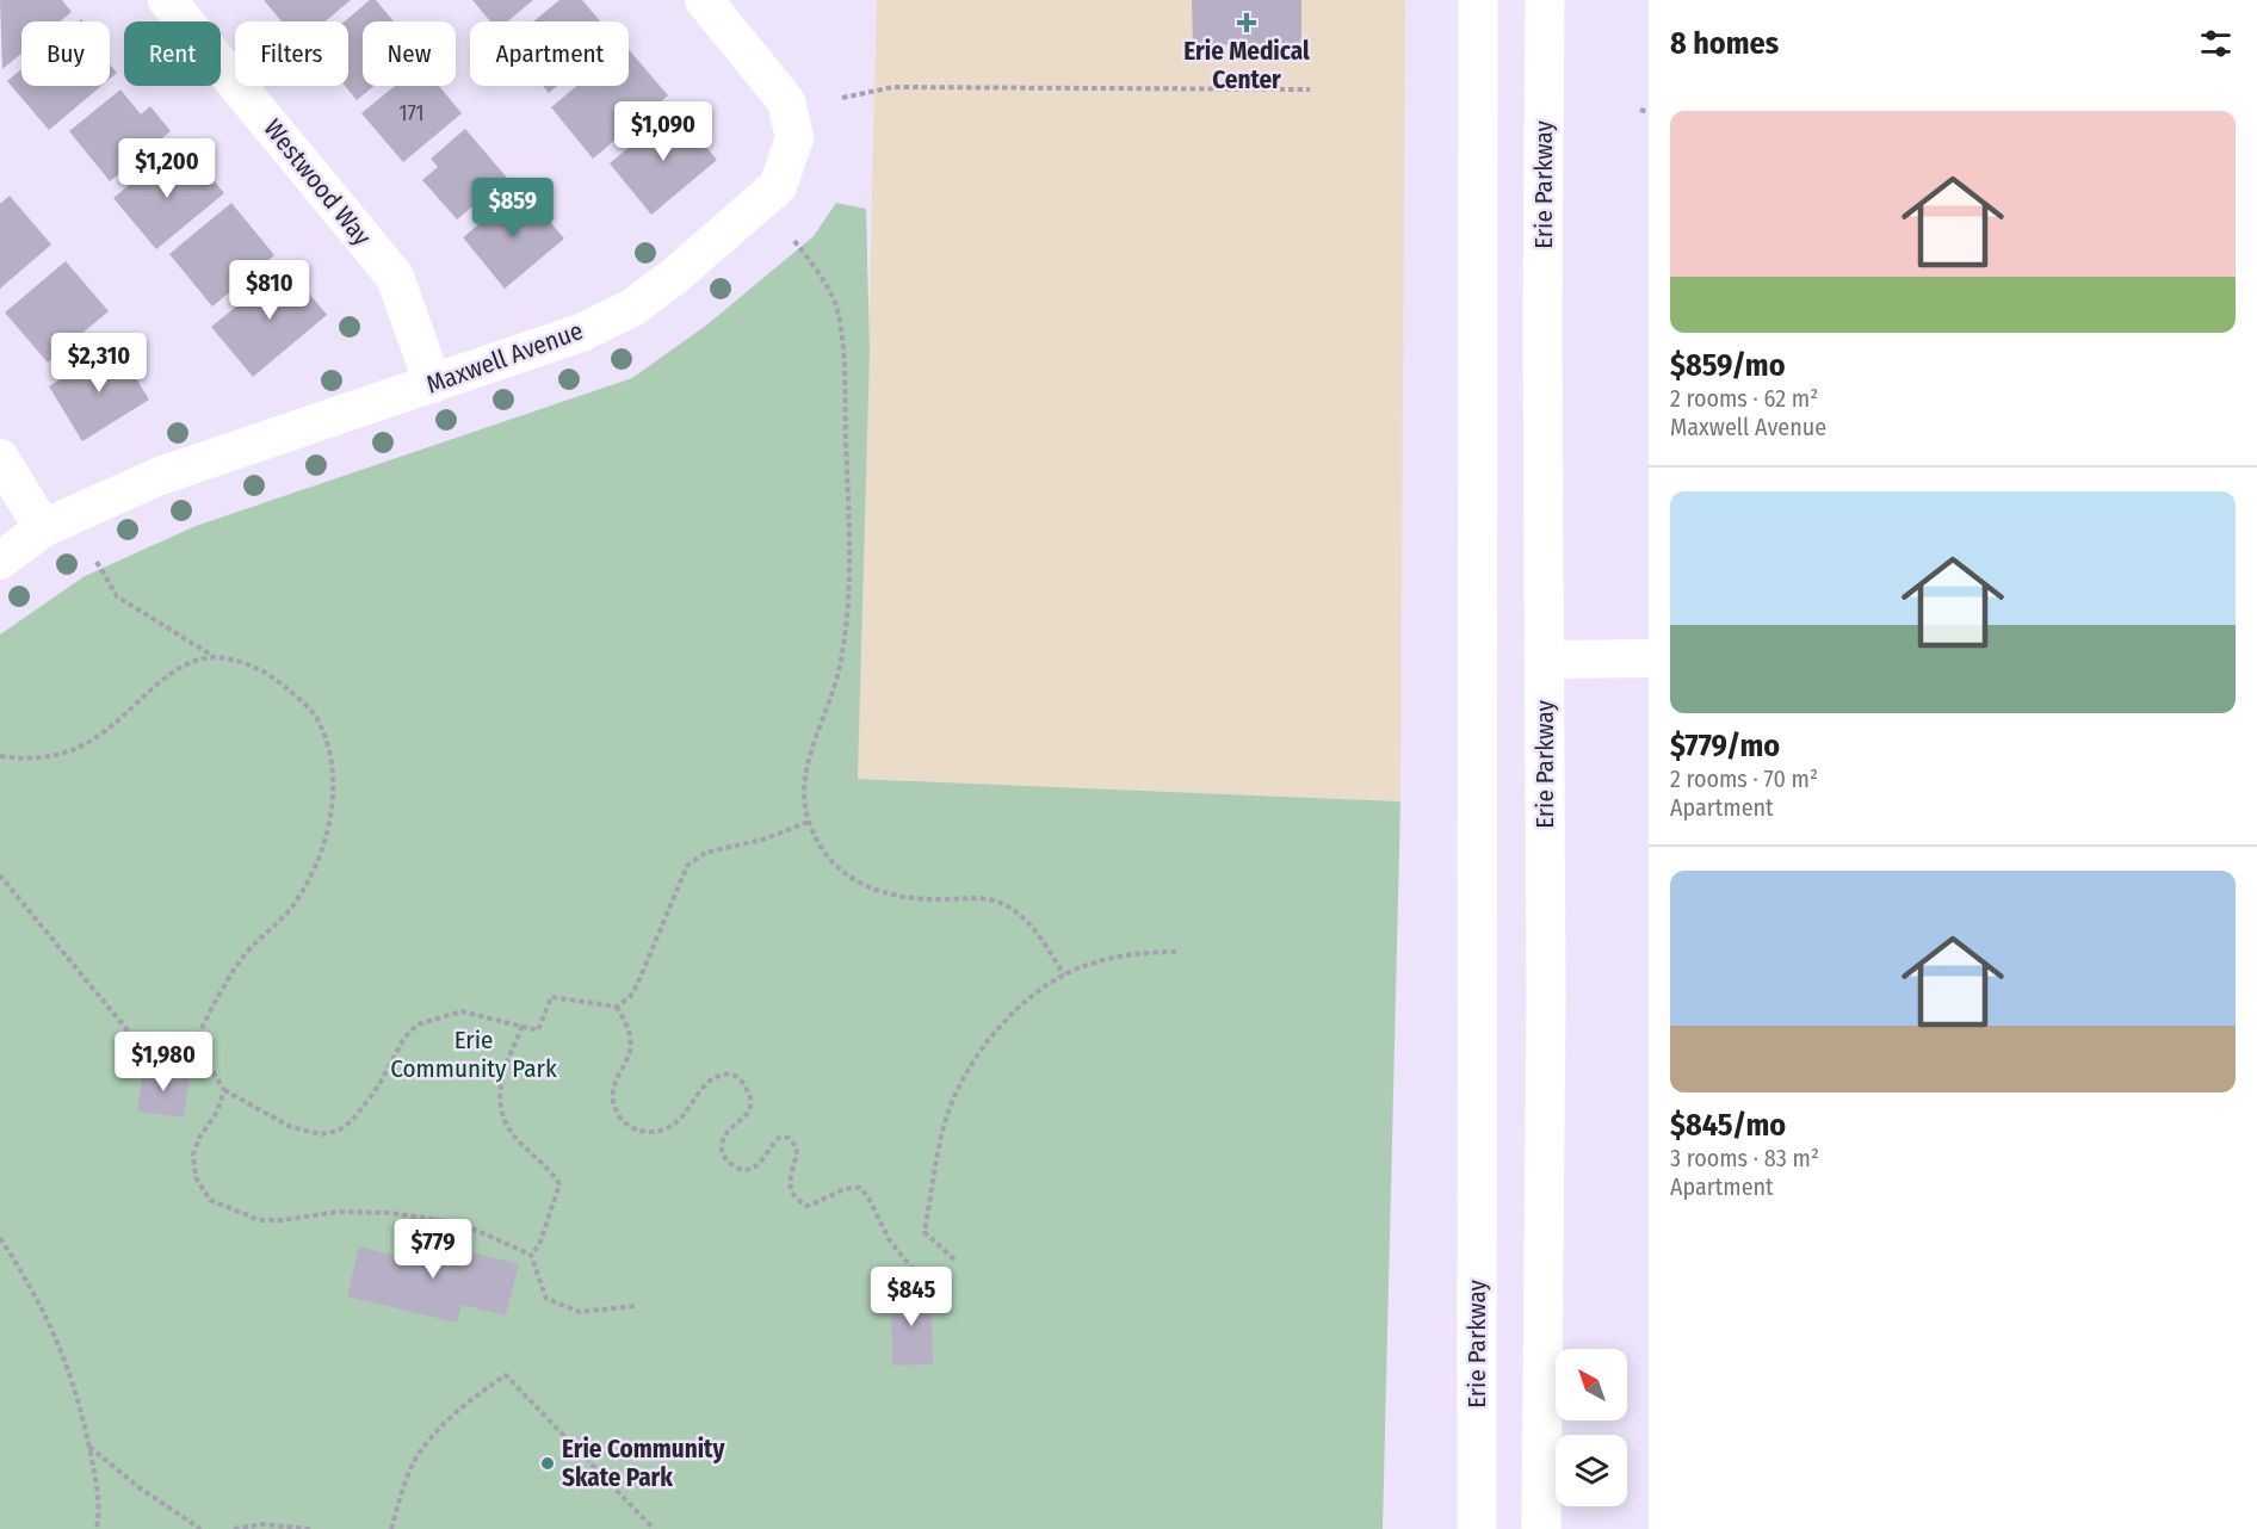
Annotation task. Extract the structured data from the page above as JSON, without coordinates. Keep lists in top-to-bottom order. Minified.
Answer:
{"streets":{"main road":["Erie Parkway"],"street":["Westwood Way","Maxwell Avenue"]},"crossings":[["Westwood Way","Maxwell Avenue"]],"parks":["Erie Community Park"],"places":{"health":["Erie Medical Center"],"other":["Erie Community Skate Park"]},"house_numbers":["171"],"north":"top left","page":{"heading":"8 homes","chip":["Buy","Rent","Filters","New","Apartment"],"list":[{"name":"$859/mo","note":"2 rooms · 62 m² · Maxwell Avenue"},{"name":"$779/mo","note":"2 rooms · 70 m² · Apartment"},{"name":"$845/mo","note":"3 rooms · 83 m² · Apartment"}],"price":["$1,090","$1,200","$859","$810","$2,310","$1,980","$779","$845"]}}
